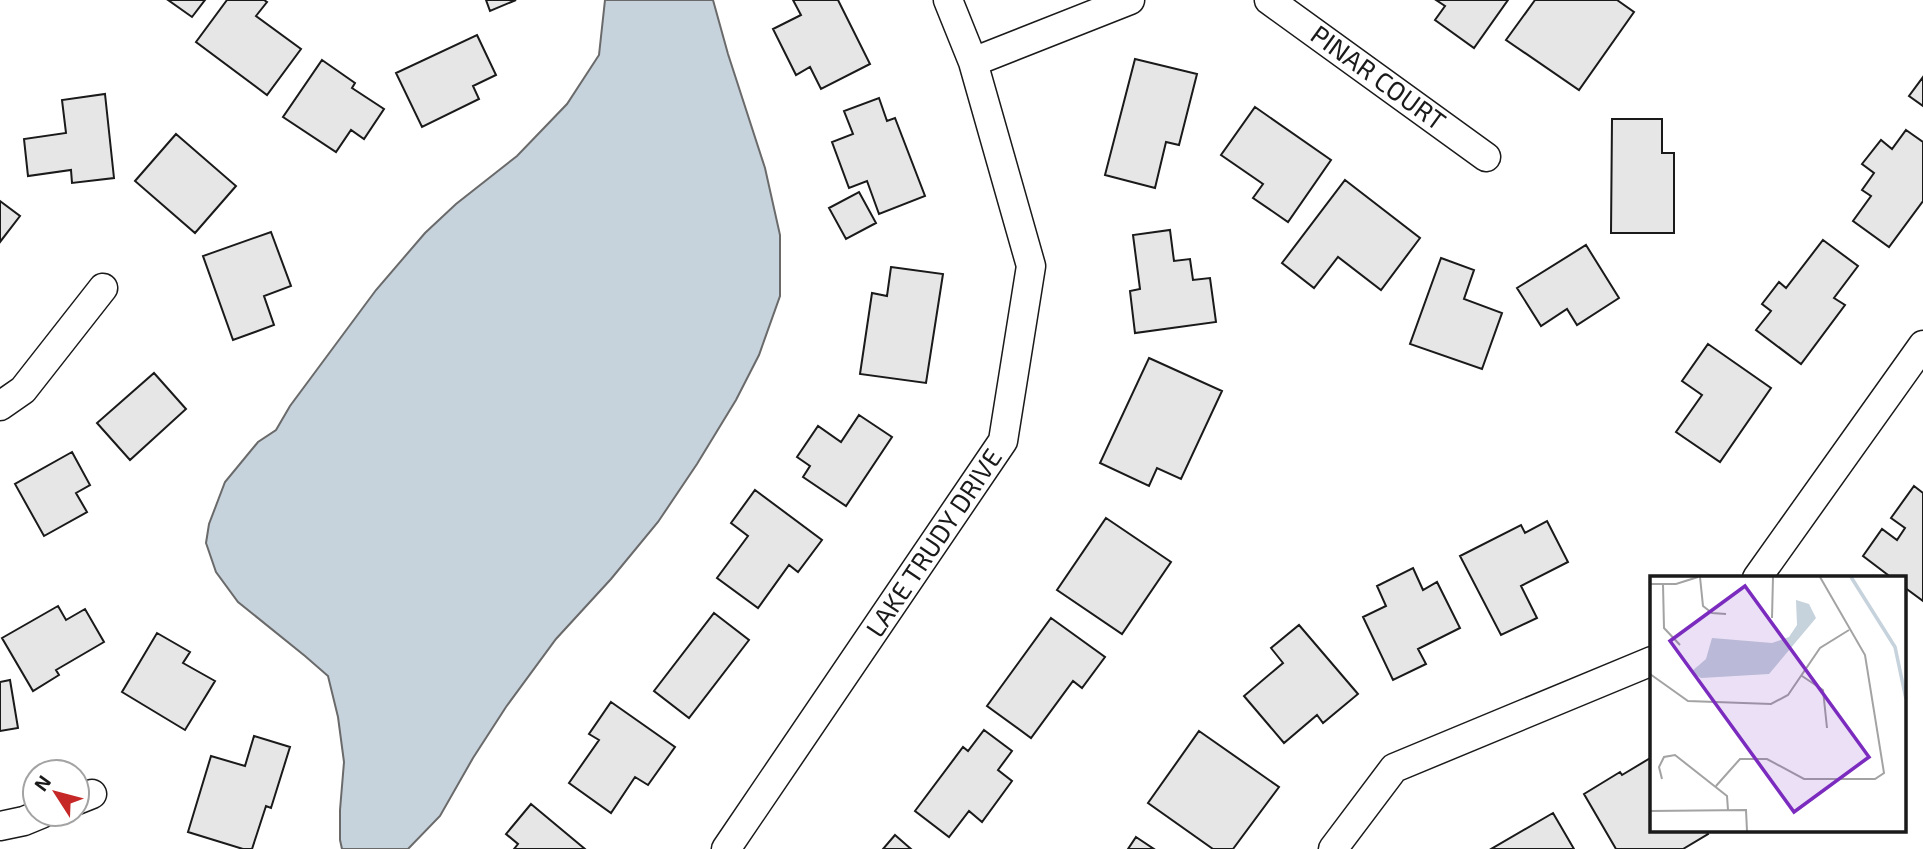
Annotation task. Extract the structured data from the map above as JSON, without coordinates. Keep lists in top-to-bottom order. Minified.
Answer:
{"streets":{"street":["PINAR COURT","LAKE TRUDY DRIVE"]},"north":"top left"}
